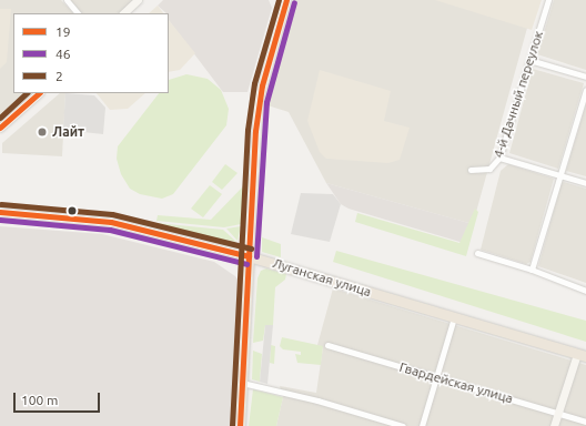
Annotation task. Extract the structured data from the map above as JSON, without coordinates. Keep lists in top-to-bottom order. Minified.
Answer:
{"streets":{"highway":["Луганская улица"],"street":["4-й Дачный переулок","Гвардейская улица"]},"places":["Лайт"],"lines":["transit line 19","transit line 2","transit line 46"],"legend":["19","46","2"],"scale_bar":"100 m"}
